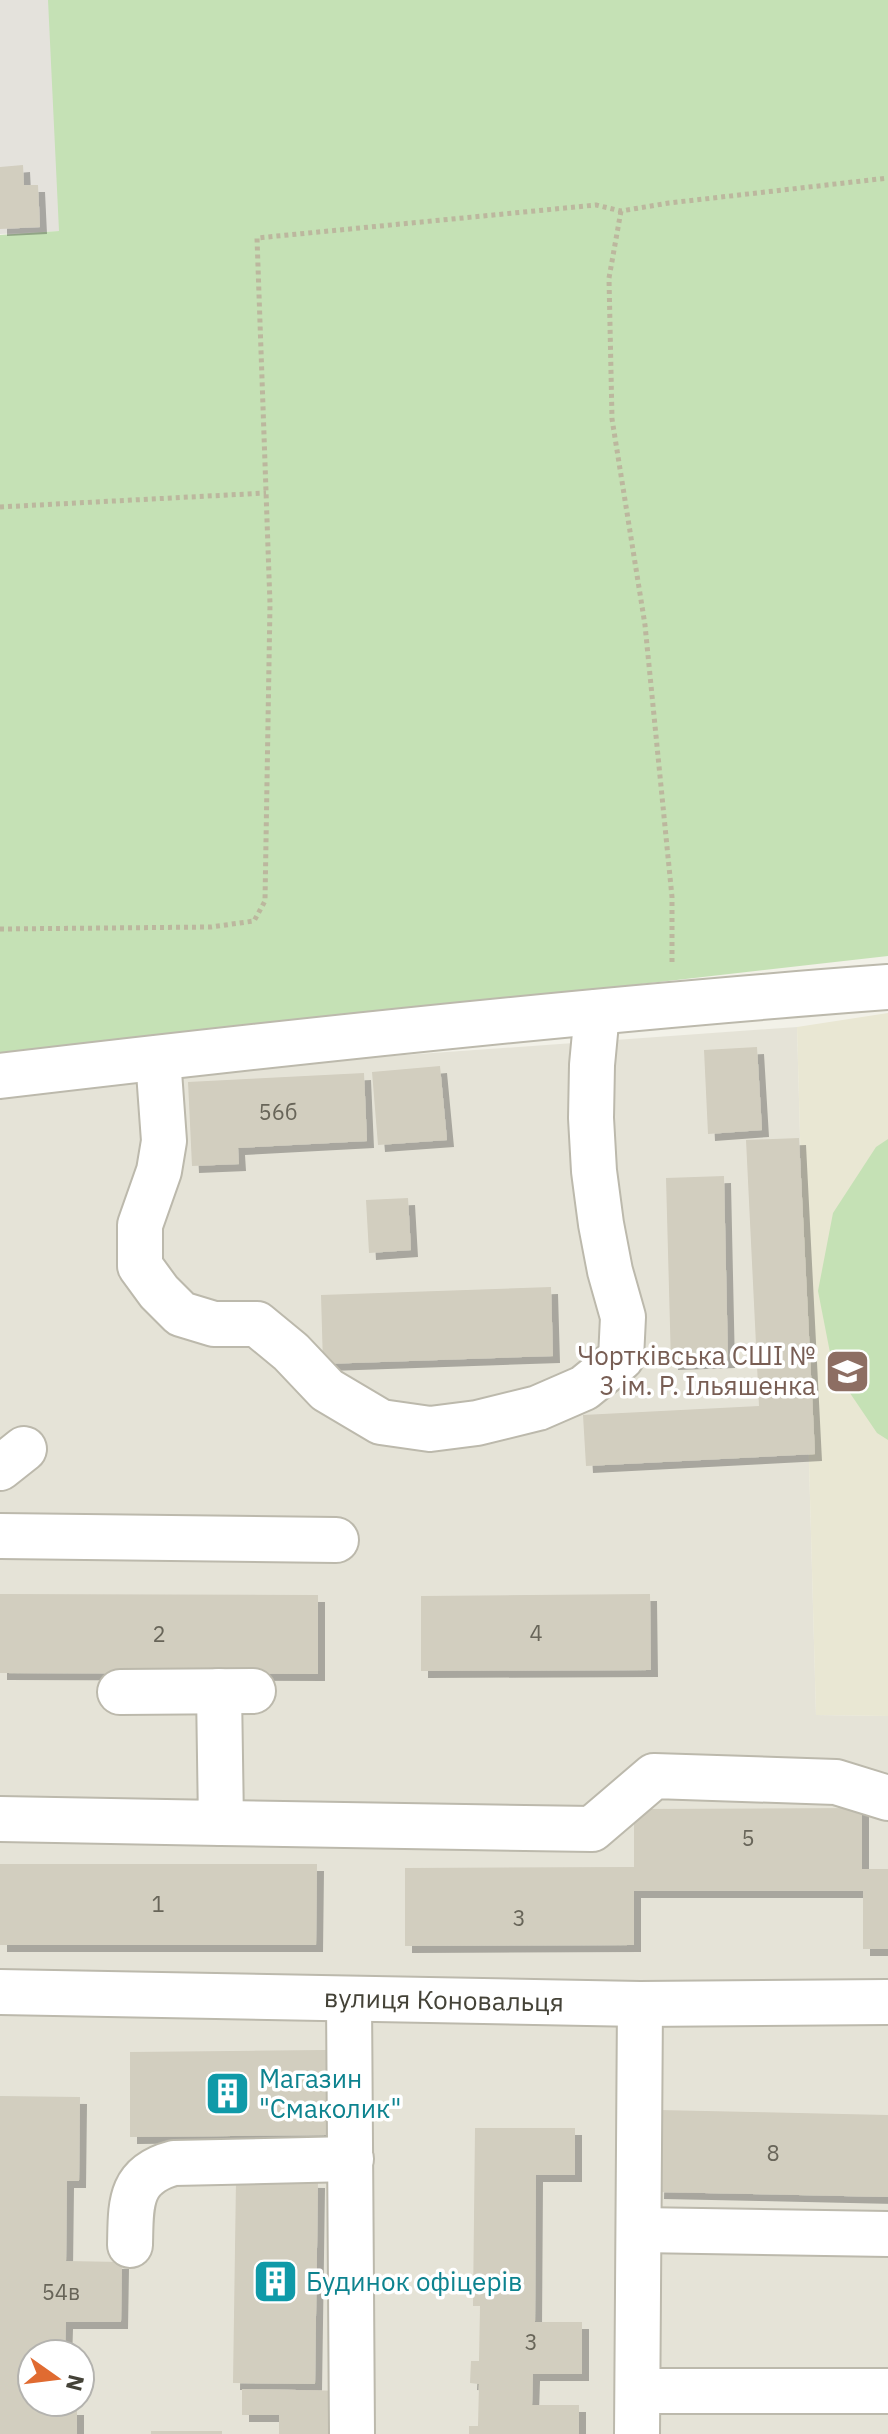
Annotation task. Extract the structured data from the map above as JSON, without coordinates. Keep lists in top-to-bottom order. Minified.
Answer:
{"streets":{"street":["вулиця Коновальця"]},"places":{"school or university":["Чортківська СШІ № 3 ім. Р. Ільяшенка"],"building":["Магазин \"Смаколик\"","Будинок офіцерів"]},"house_numbers":["56б","4","2","5","1","3","8","54в","3"],"north":"right"}
